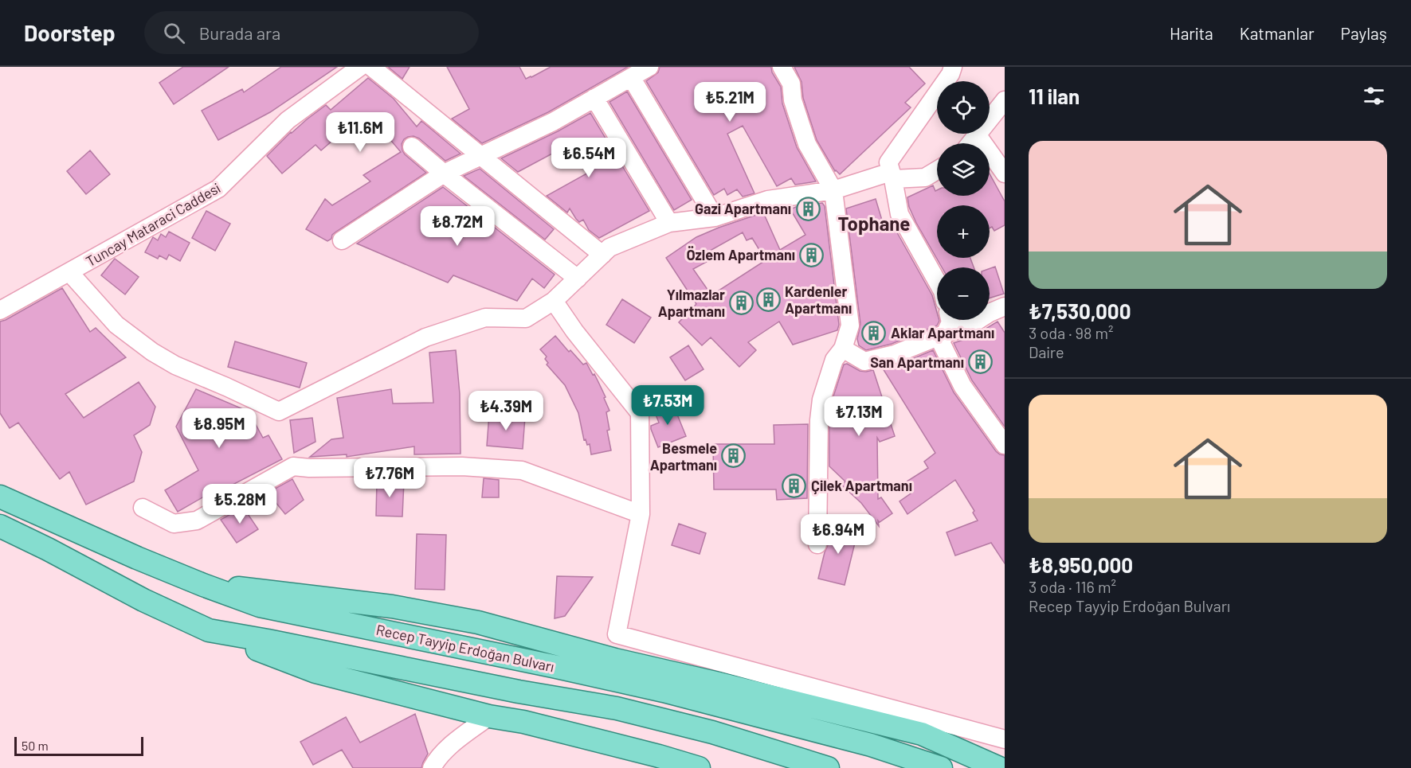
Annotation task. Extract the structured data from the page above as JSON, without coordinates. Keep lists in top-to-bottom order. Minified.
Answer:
{"streets":{"main road":["Recep Tayyip Erdoğan Bulvarı"],"street":["Tuncay Mataraci Caddesi"]},"districts":["Tophane"],"places":{"building":["Gazi Apartmanı","Özlem Apartmanı","Kardenler Apartmanı","Yılmazlar Apartmanı","Aklar Apartmanı","San Apartmanı","Besmele Apartmanı","Çilek Apartmanı"]},"scale_bar":"50 m","page":{"header":"Doorstep","search":"Burada ara","nav":["Harita","Katmanlar","Paylaş"],"heading":"11 ilan","map_buttons":["+","−"],"price":["₺5.21M","₺11.6M","₺6.54M","₺8.72M","₺7.53M","₺4.39M","₺7.13M","₺8.95M","₺7.76M","₺5.28M","₺6.94M"],"list":[{"name":"₺7,530,000","note":"3 oda · 98 m² · Daire"},{"name":"₺8,950,000","note":"3 oda · 116 m² · Recep Tayyip Erdoğan Bulvarı"}],"scale":"50 m"}}
